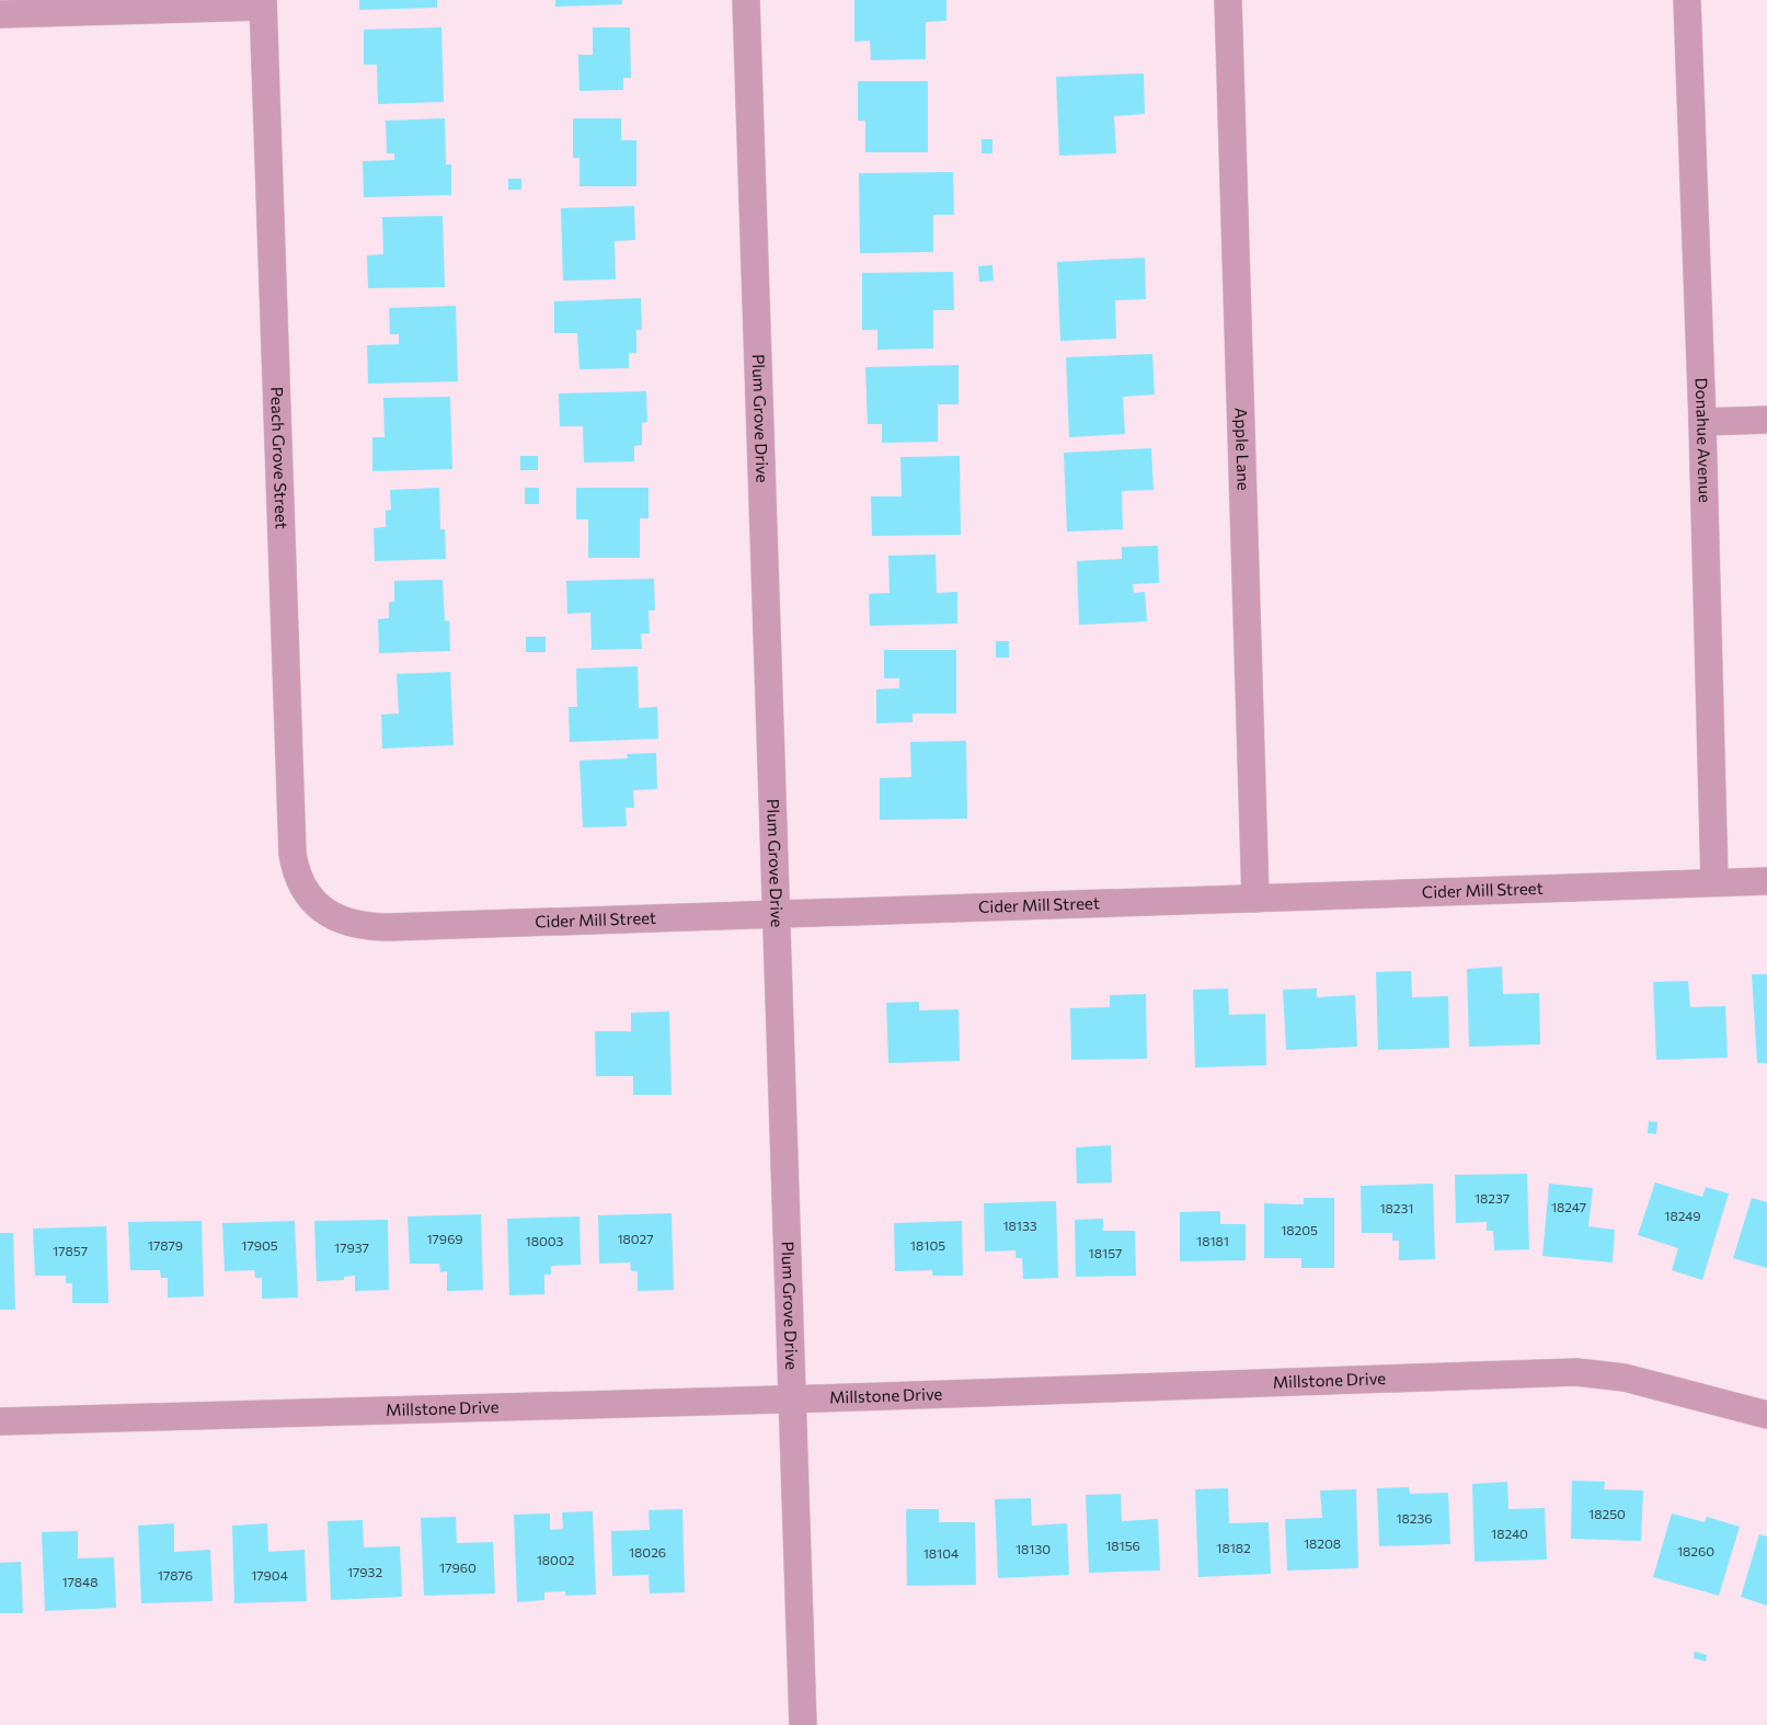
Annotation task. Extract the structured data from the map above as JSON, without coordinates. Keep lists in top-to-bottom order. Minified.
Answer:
{"streets":{"street":["Plum Grove Drive","Donahue Avenue","Apple Lane","Peach Grove Street","Cider Mill Street","Millstone Drive"]},"crossings":[["Plum Grove Drive","Cider Mill Street"],["Plum Grove Drive","Millstone Drive"],["Donahue Avenue","Cider Mill Street"],["Apple Lane","Cider Mill Street"],["Peach Grove Street","Cider Mill Street"]],"house_numbers":["18237","18247","18231","18249","18133","18205","17969","18027","18003","18181","17879","17905","18105","17937","17857","18157","18250","18236","18240","18208","18156","18182","18130","18260","18026","18104","18002","17960","17932","17876","17904","17848"]}
